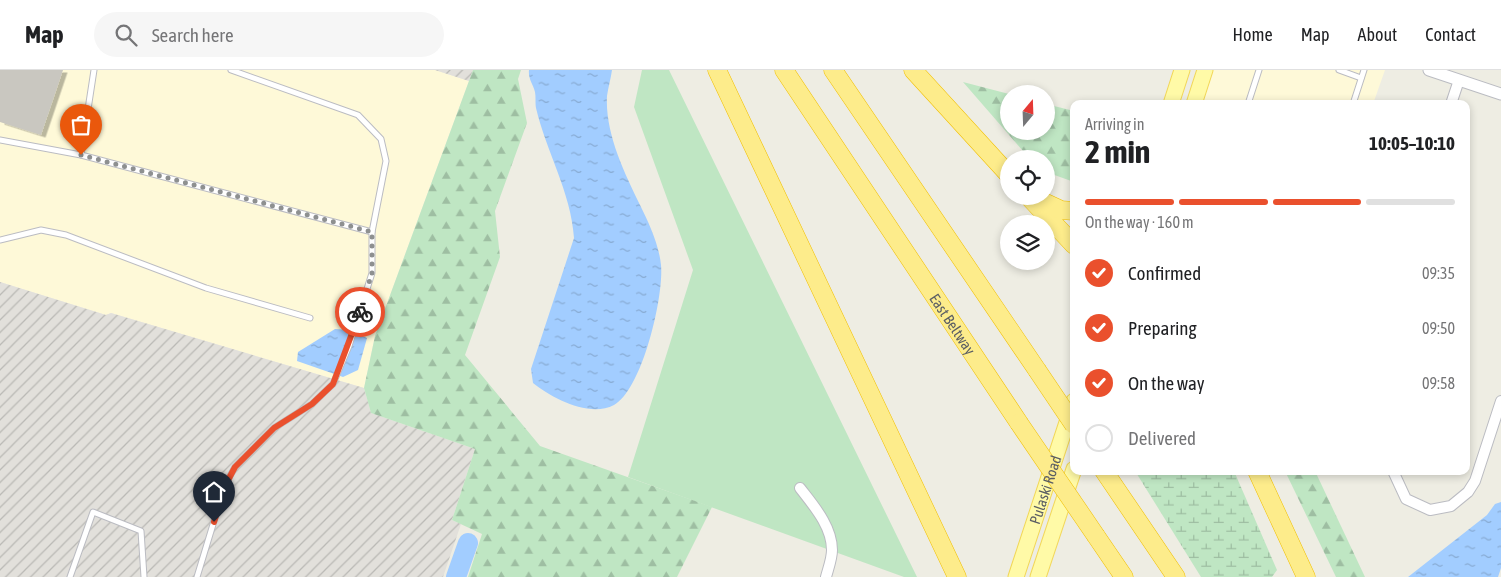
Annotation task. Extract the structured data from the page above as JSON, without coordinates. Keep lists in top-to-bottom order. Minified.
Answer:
{"streets":{"highway":["East Beltway"],"main road":["Pulaski Road"]},"north":"top","page":{"header":"Map","search":"Search here","nav":["Home","Map","About","Contact"],"heading":["2 min","Arriving in","10:05–10:10"],"bar":"On the way · 160 m","list":[["Confirmed","09:35"],["Preparing","09:50"],["On the way","09:58"],"Delivered"]}}
